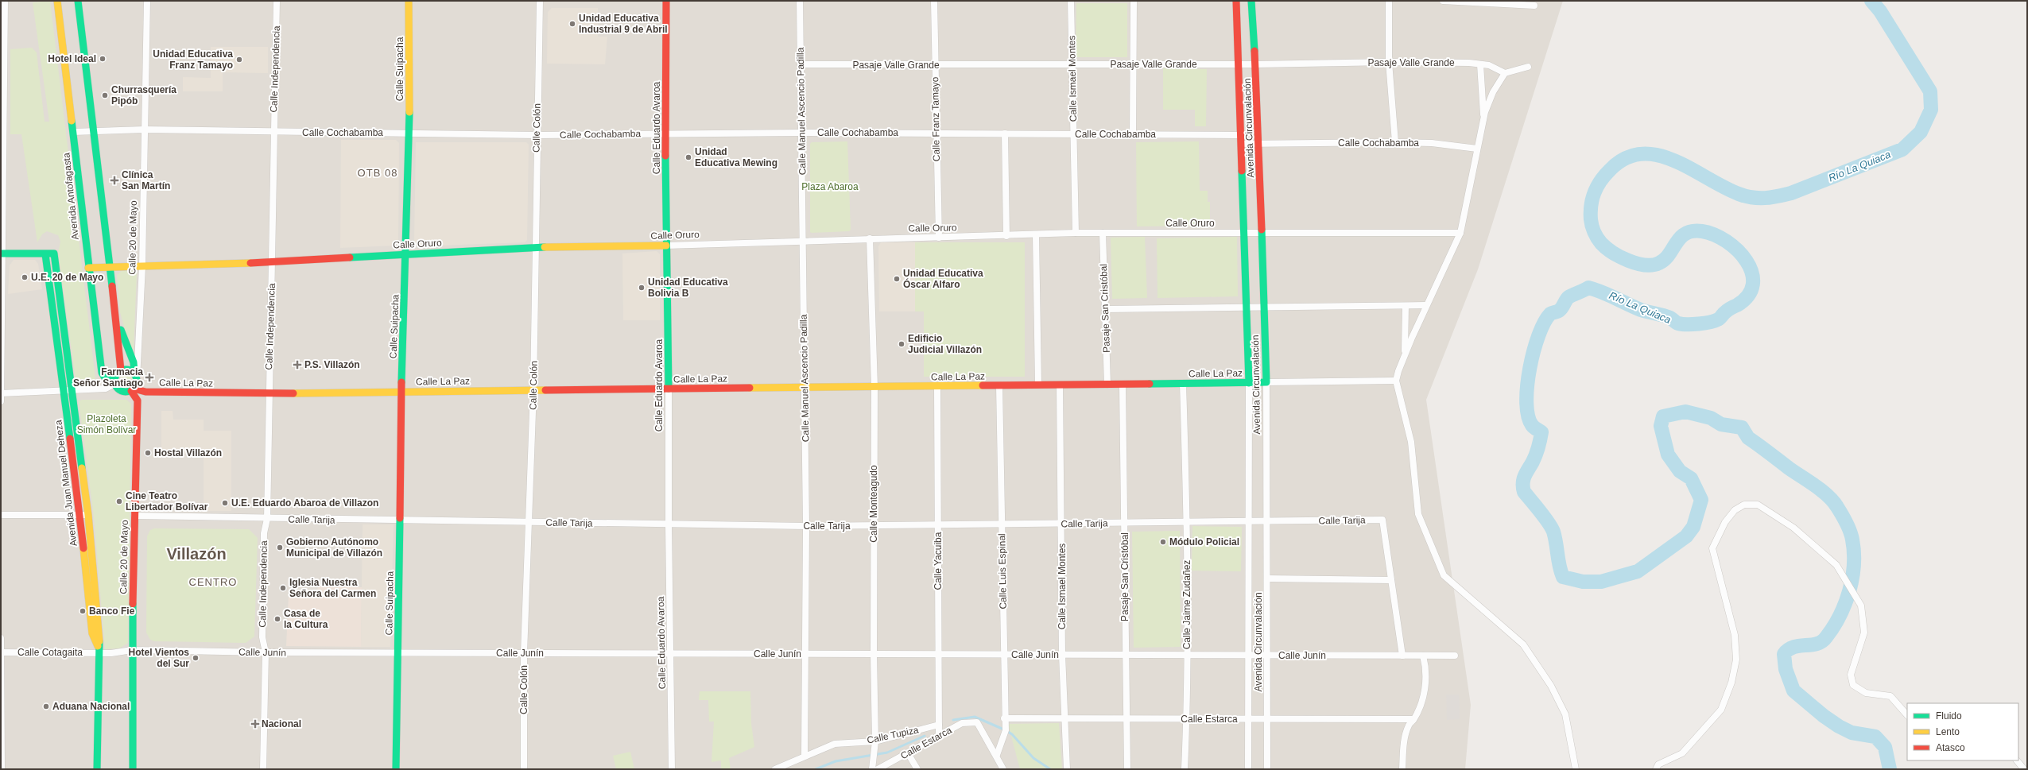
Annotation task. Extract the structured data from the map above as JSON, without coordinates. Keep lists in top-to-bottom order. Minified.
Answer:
{"streets":{"main road":["Calle Suipacha","Calle Eduardo Avaroa","Avenida Circunvalación","Avenida Antofagasta","Calle Oruro","Calle 20 de Mayo","Calle La Paz","Avenida Juan Manuel Deheza"],"street":["Pasaje Valle Grande","Calle Independencia","Calle Ismael Montes","Calle Manuel Ascencio Padilla","Calle Franz Tamayo","Calle Colón","Calle Cochabamba","Pasaje San Cristóbal","Calle Monteagudo","Calle Tarija","Calle Yacuiba","Calle Luis Espinal","Calle Jaime Zudañez","Calle Cotagaita","Calle Junín","Calle Estarca","Calle Tupiza"]},"crossings":[["Pasaje Valle Grande","Calle Ismael Montes"],["Pasaje Valle Grande","Calle Manuel Ascencio Padilla"],["Pasaje Valle Grande","Calle Franz Tamayo"],["Pasaje Valle Grande","Avenida Circunvalación"],["Calle Independencia","Calle Cochabamba"],["Calle Independencia","Calle Oruro"],["Calle Independencia","Calle La Paz"],["Calle Independencia","Calle Tarija"],["Calle Independencia","Calle Junín"],["Calle Suipacha","Calle Cochabamba"],["Calle Suipacha","Calle Oruro"],["Calle Suipacha","Calle La Paz"],["Calle Suipacha","Calle Tarija"],["Calle Suipacha","Calle Junín"],["Calle Ismael Montes","Calle Cochabamba"],["Calle Ismael Montes","Calle Oruro"],["Calle Ismael Montes","Calle La Paz"],["Calle Ismael Montes","Calle Tarija"],["Calle Ismael Montes","Calle Junín"],["Calle Ismael Montes","Calle Estarca"],["Calle Manuel Ascencio Padilla","Calle Cochabamba"],["Calle Manuel Ascencio Padilla","Calle Oruro"],["Calle Manuel Ascencio Padilla","Calle La Paz"],["Calle Manuel Ascencio Padilla","Calle Tarija"],["Calle Manuel Ascencio Padilla","Calle Junín"],["Calle Manuel Ascencio Padilla","Calle Tupiza"],["Calle Franz Tamayo","Calle Cochabamba"],["Calle Franz Tamayo","Calle Oruro"],["Calle Colón","Calle Cochabamba"],["Calle Colón","Calle Oruro"],["Calle Colón","Calle La Paz"],["Calle Colón","Calle Tarija"],["Calle Colón","Calle Junín"],["Calle Eduardo Avaroa","Calle Cochabamba"],["Calle Eduardo Avaroa","Calle Oruro"],["Calle Eduardo Avaroa","Calle La Paz"],["Calle Eduardo Avaroa","Calle Tarija"],["Calle Eduardo Avaroa","Calle Junín"],["Avenida Circunvalación","Calle Cochabamba"],["Avenida Circunvalación","Calle Oruro"],["Avenida Circunvalación","Calle La Paz"],["Avenida Circunvalación","Calle Tarija"],["Avenida Circunvalación","Calle Junín"],["Avenida Circunvalación","Calle Estarca"],["Calle Cochabamba","Avenida Antofagasta"],["Calle Cochabamba","Calle 20 de Mayo"],["Avenida Antofagasta","Calle Oruro"],["Avenida Antofagasta","Calle 20 de Mayo"],["Avenida Antofagasta","Calle La Paz"],["Calle Oruro","Calle 20 de Mayo"],["Calle Oruro","Pasaje San Cristóbal"],["Calle Oruro","Calle Monteagudo"],["Calle 20 de Mayo","Calle La Paz"],["Calle 20 de Mayo","Calle Tarija"],["Calle 20 de Mayo","Calle Junín"],["Pasaje San Cristóbal","Calle La Paz"],["Pasaje San Cristóbal","Calle Tarija"],["Pasaje San Cristóbal","Calle Junín"],["Pasaje San Cristóbal","Calle Estarca"],["Calle La Paz","Calle Monteagudo"],["Calle La Paz","Calle Yacuiba"],["Calle La Paz","Calle Luis Espinal"],["Calle La Paz","Calle Jaime Zudañez"],["Avenida Juan Manuel Deheza","Calle Cotagaita"],["Avenida Juan Manuel Deheza","Calle Junín"],["Calle Monteagudo","Calle Tarija"],["Calle Monteagudo","Calle Junín"],["Calle Monteagudo","Calle Tupiza"],["Calle Tarija","Calle Yacuiba"],["Calle Tarija","Calle Luis Espinal"],["Calle Tarija","Calle Jaime Zudañez"],["Calle Tarija","Calle Junín"],["Calle Yacuiba","Calle Junín"],["Calle Yacuiba","Calle Estarca"],["Calle Yacuiba","Calle Tupiza"],["Calle Luis Espinal","Calle Junín"],["Calle Luis Espinal","Calle Estarca"],["Calle Jaime Zudañez","Calle Junín"],["Calle Jaime Zudañez","Calle Estarca"],["Calle Cotagaita","Calle Junín"]],"districts":["OTB 08","Villazón","CENTRO"],"water":["Río La Quiaca"],"parks":["Plaza Abaroa","Plazoleta Simón Bolívar"],"places":{"other":["Unidad Educativa Industrial 9 de Abril","Hotel Ideal","Unidad Educativa Franz Tamayo","Churrasquería Pipób","Unidad Educativa Mewing","U.E. 20 de Mayo","Unidad Educativa Óscar Alfaro","Unidad Educativa Bolivia B","Edificio Judicial Villazón","Hostal Villazón","Cine Teatro Libertador Bolívar","U.E. Eduardo Abaroa de Villazon","Módulo Policial","Gobierno Autónomo Municipal de Villazón","Iglesia Nuestra Señora del Carmen","Banco Fie","Casa de la Cultura","Hotel Vientos del Sur","Aduana Nacional"],"health":["Clínica San Martín","P.S. Villazón","Farmacia Señor Santiago","Nacional"]},"legend":["Fluido","Lento","Atasco"]}
